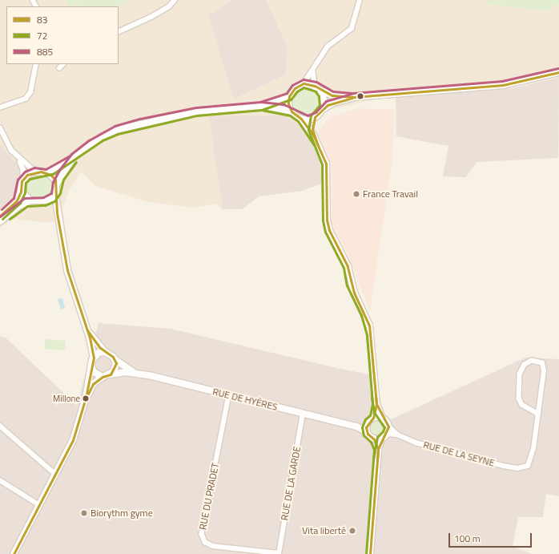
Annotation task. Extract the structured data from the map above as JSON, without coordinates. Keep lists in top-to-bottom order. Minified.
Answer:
{"streets":{"street":["RUE DE HYÈRES","RUE DE LA SEYNE","RUE DE LA GARDE","RUE DU PRADET"]},"crossings":[["RUE DE HYÈRES","RUE DE LA GARDE"],["RUE DE HYÈRES","RUE DU PRADET"],["RUE DE LA GARDE","RUE DU PRADET"]],"places":["France Travail","Millone","Biorythm gyme","Vita liberté"],"lines":["transit line 885","transit line 83","transit line 72"],"legend":["83","72","885"],"scale_bar":"100 m"}
